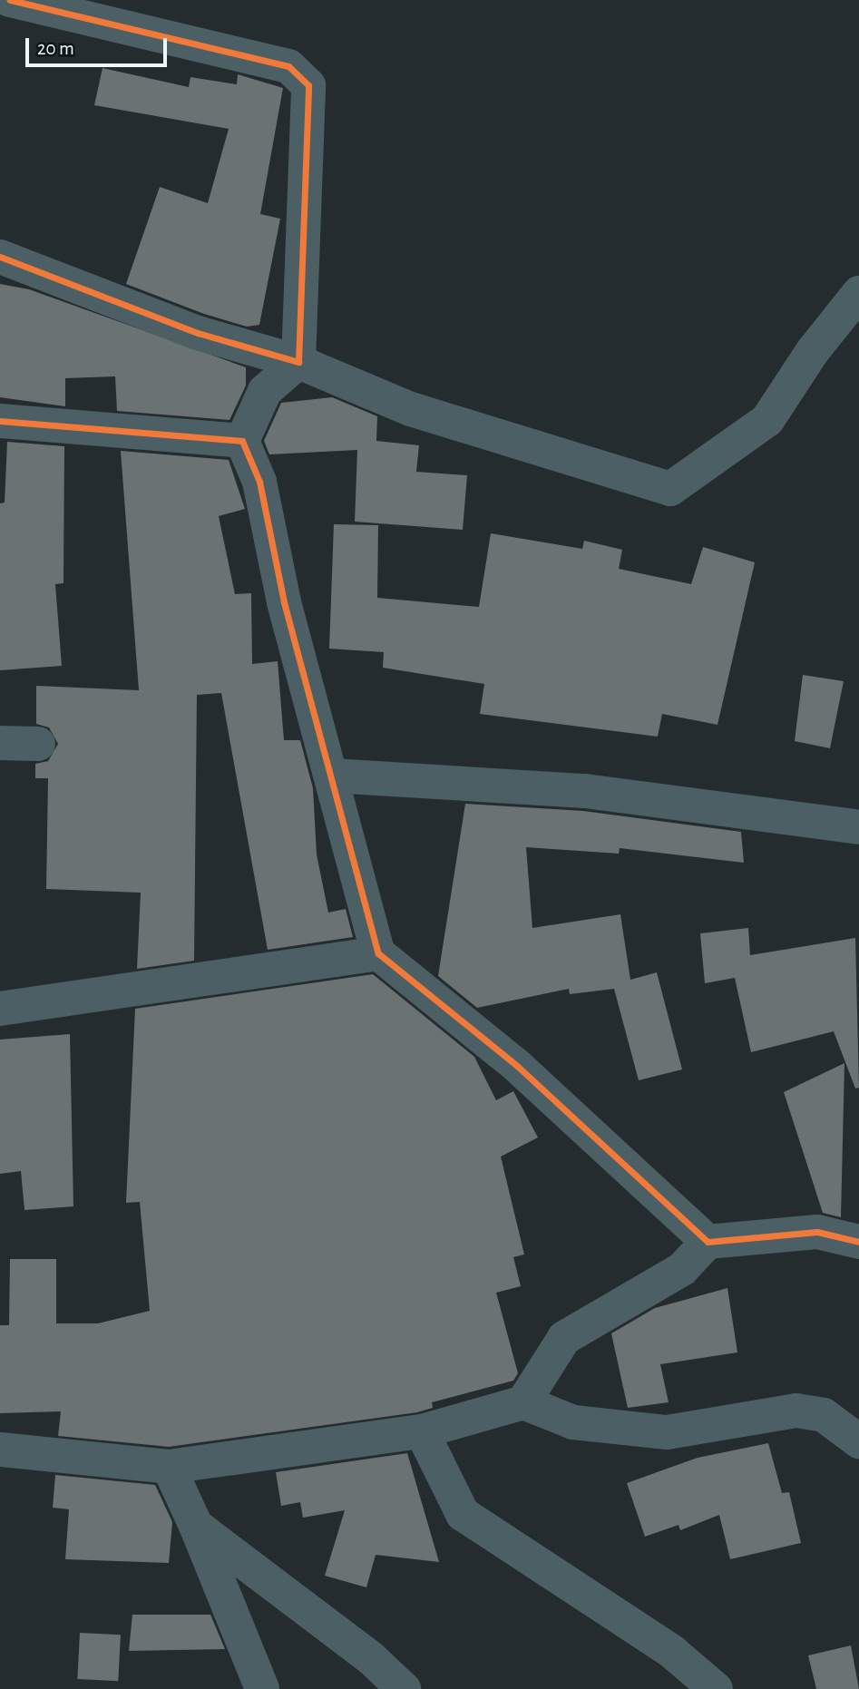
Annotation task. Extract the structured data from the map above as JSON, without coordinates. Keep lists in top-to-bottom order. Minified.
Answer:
{"scale_bar":"20 m"}
